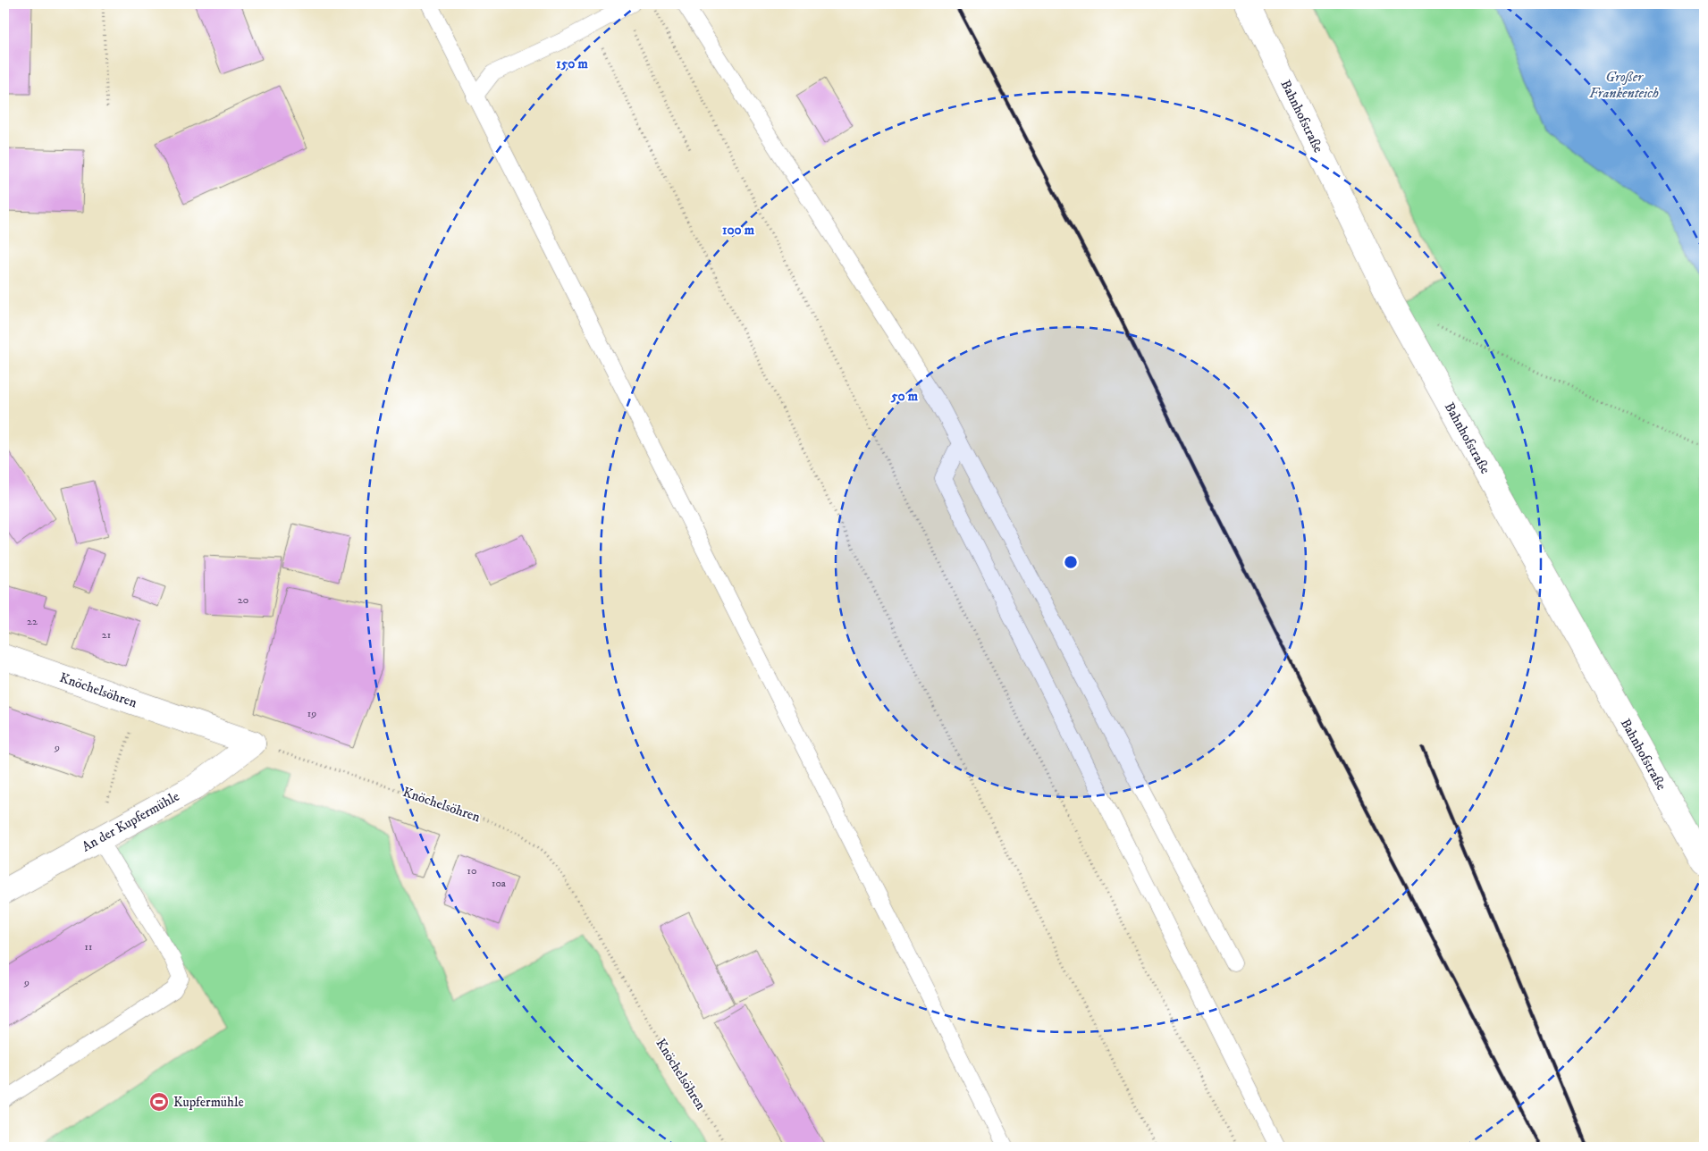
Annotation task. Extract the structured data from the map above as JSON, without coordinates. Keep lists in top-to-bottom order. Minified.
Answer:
{"streets":{"street":["Bahnhofstraße","Knöchelsöhren","An der Kupfermühle"]},"crossings":[["Knöchelsöhren","An der Kupfermühle"]],"water":["Großer Frankenteich"],"places":{"sports":["Kupfermühle"]},"house_numbers":["20","22","21","19","9","10","10a","11","9"],"rings":["150 m","100 m","50 m"]}
